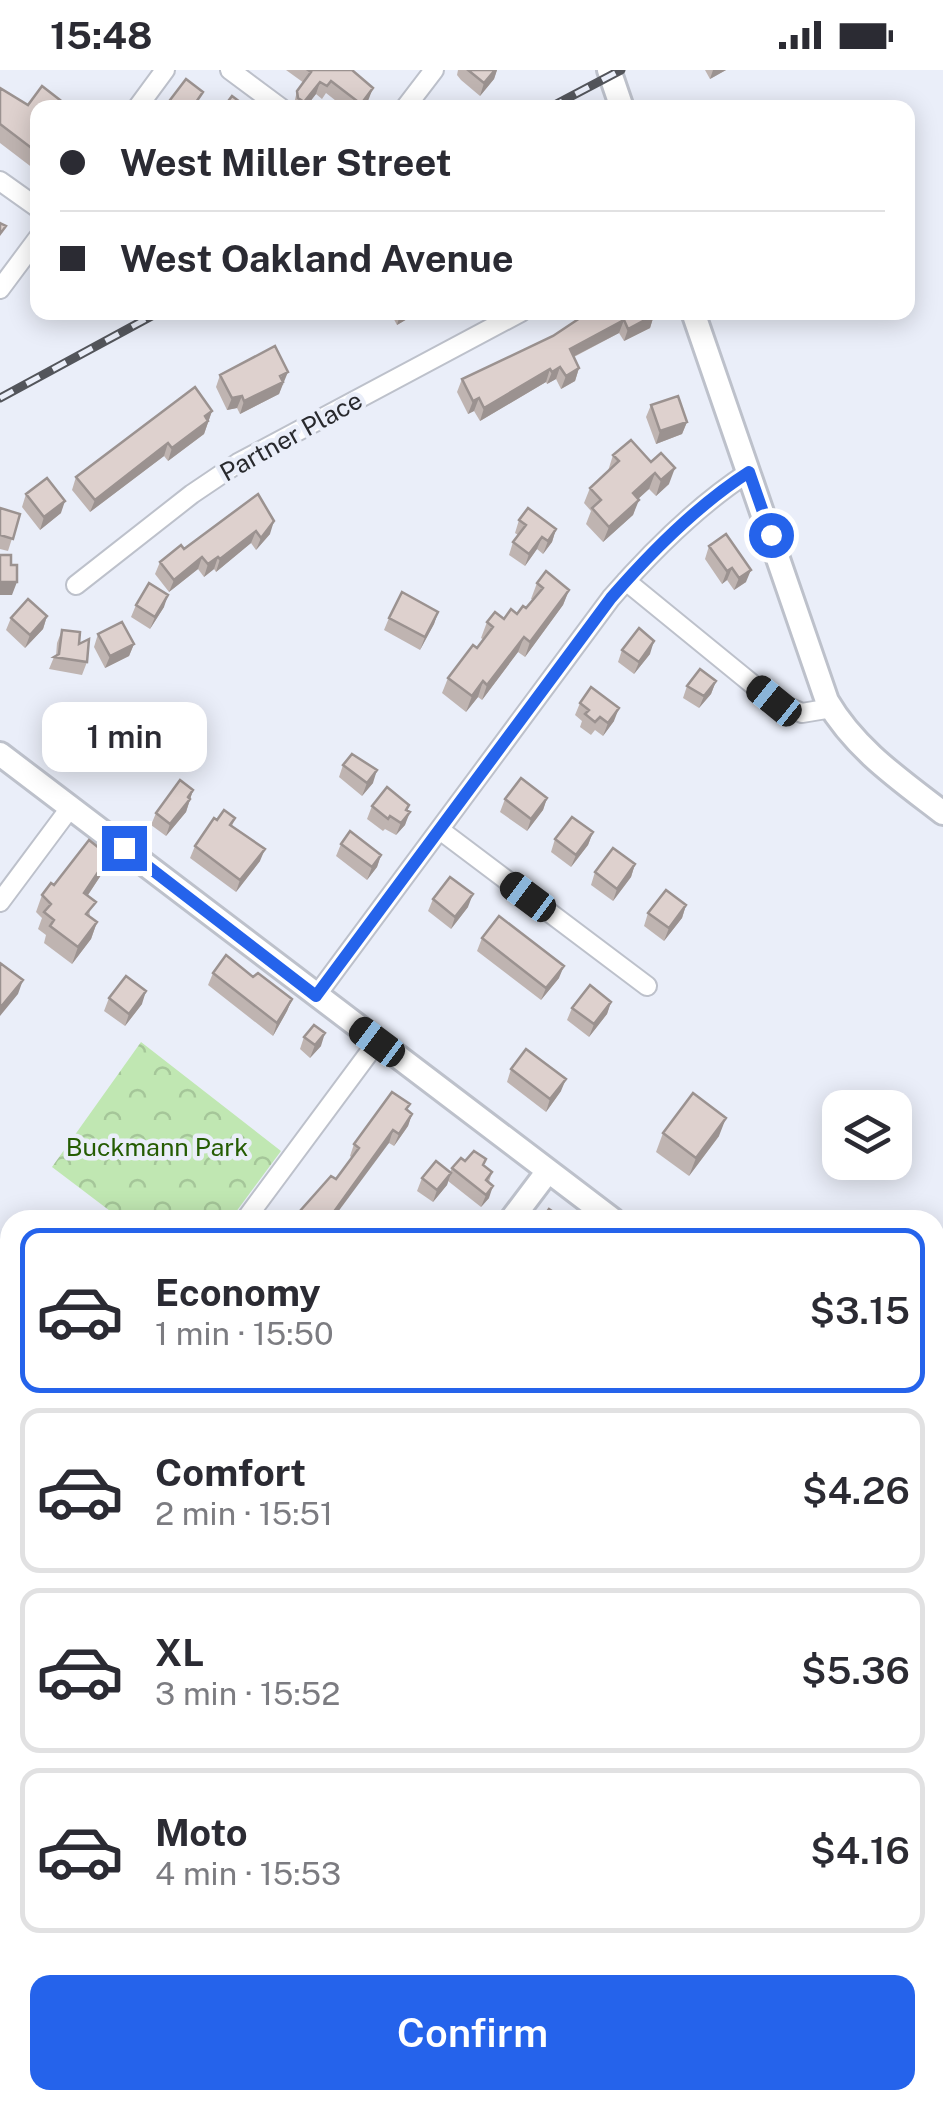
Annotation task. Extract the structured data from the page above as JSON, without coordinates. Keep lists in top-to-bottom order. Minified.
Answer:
{"streets":{"street":["Partner Place"]},"parks":["Buckmann Park"],"page":{"status":"15:48","banner":["West Miller Street","West Oakland Avenue"],"bubble":"1 min","list":[{"name":"Economy","note":"1 min · 15:50","value":"$3.15"},{"name":"Comfort","note":"2 min · 15:51","value":"$4.26"},{"name":"XL","note":"3 min · 15:52","value":"$5.36"},{"name":"Moto","note":"4 min · 15:53","value":"$4.16"}],"buttons":"Confirm"}}
